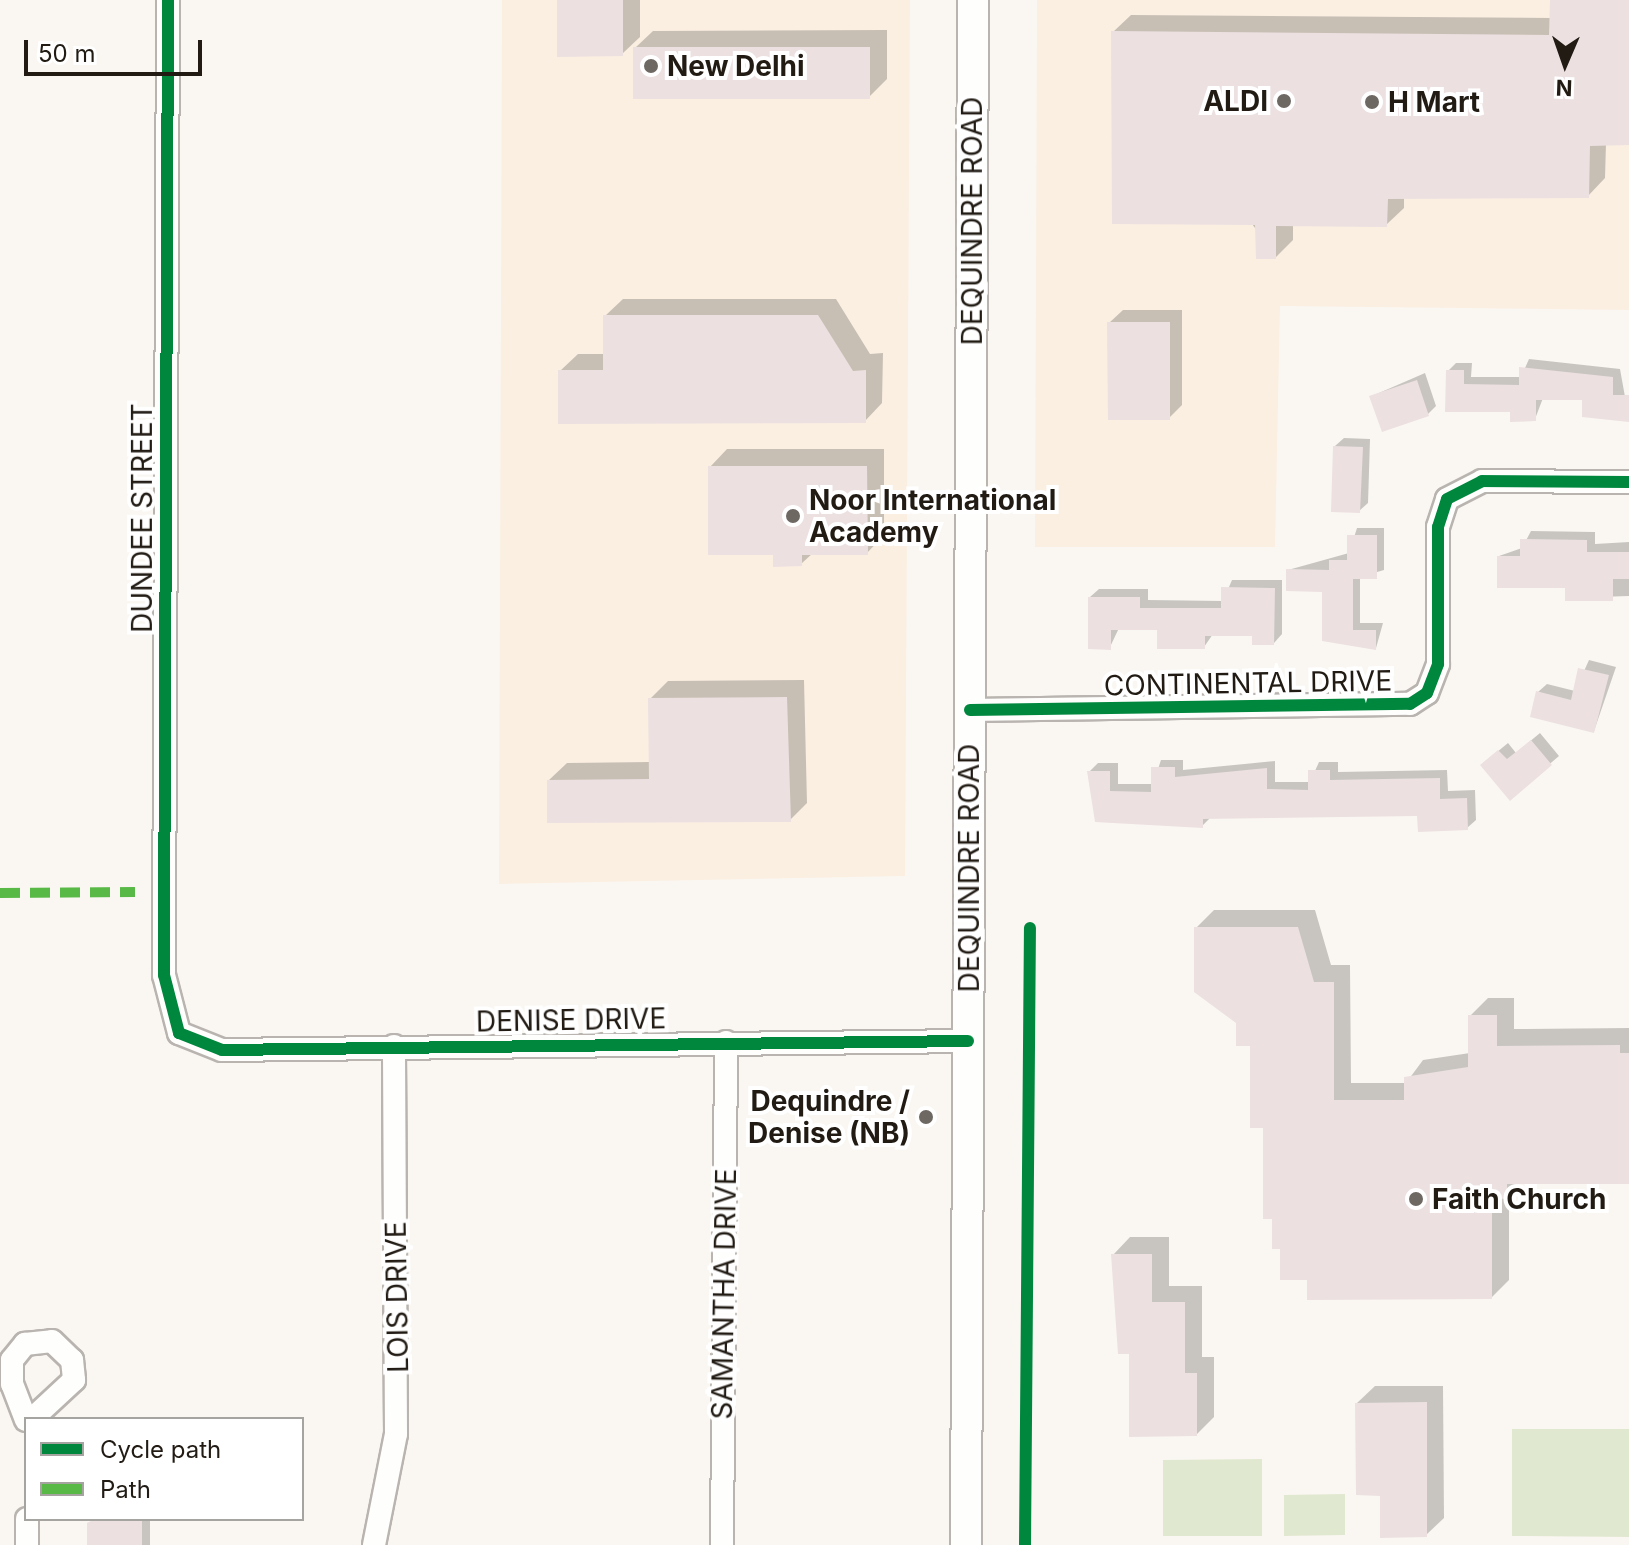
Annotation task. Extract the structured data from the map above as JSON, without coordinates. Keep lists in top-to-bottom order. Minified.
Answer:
{"streets":{"main road":["DEQUINDRE ROAD"],"street":["DUNDEE STREET","CONTINENTAL DRIVE","DENISE DRIVE","SAMANTHA DRIVE","LOIS DRIVE"]},"crossings":[["DEQUINDRE ROAD","CONTINENTAL DRIVE"],["DEQUINDRE ROAD","DENISE DRIVE"],["DUNDEE STREET","DENISE DRIVE"],["DENISE DRIVE","SAMANTHA DRIVE"],["DENISE DRIVE","LOIS DRIVE"]],"places":["New Delhi","ALDI","H Mart","Noor International Academy","Dequindre / Denise (NB)","Faith Church"],"legend":["Cycle path","Path"],"scale_bar":"50 m","north":"bottom"}
